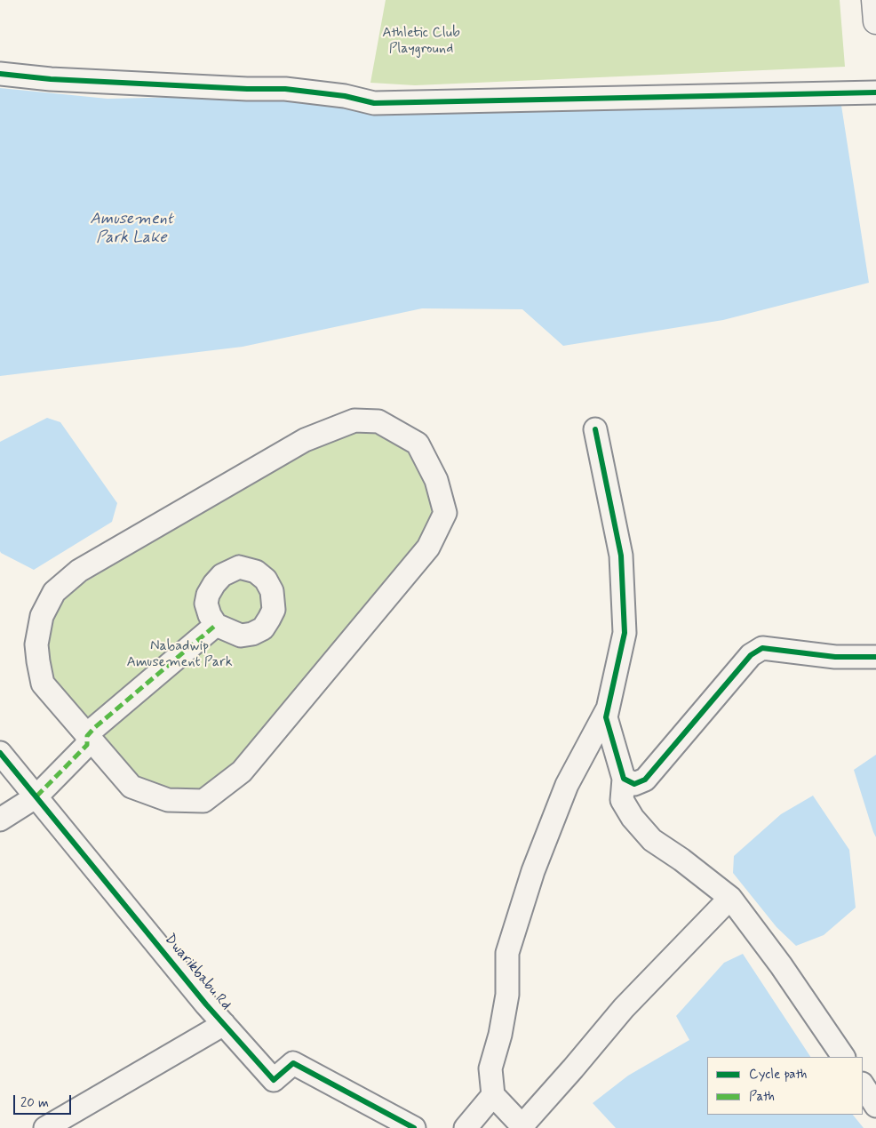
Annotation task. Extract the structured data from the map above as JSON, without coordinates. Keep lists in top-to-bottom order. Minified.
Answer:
{"streets":{"street":["Dwarikbabu Rd"]},"water":["Amusement Park Lake"],"parks":["Athletic Club Playground","Nabadwip Amusement Park"],"legend":["Cycle path","Path"],"scale_bar":"20 m"}
